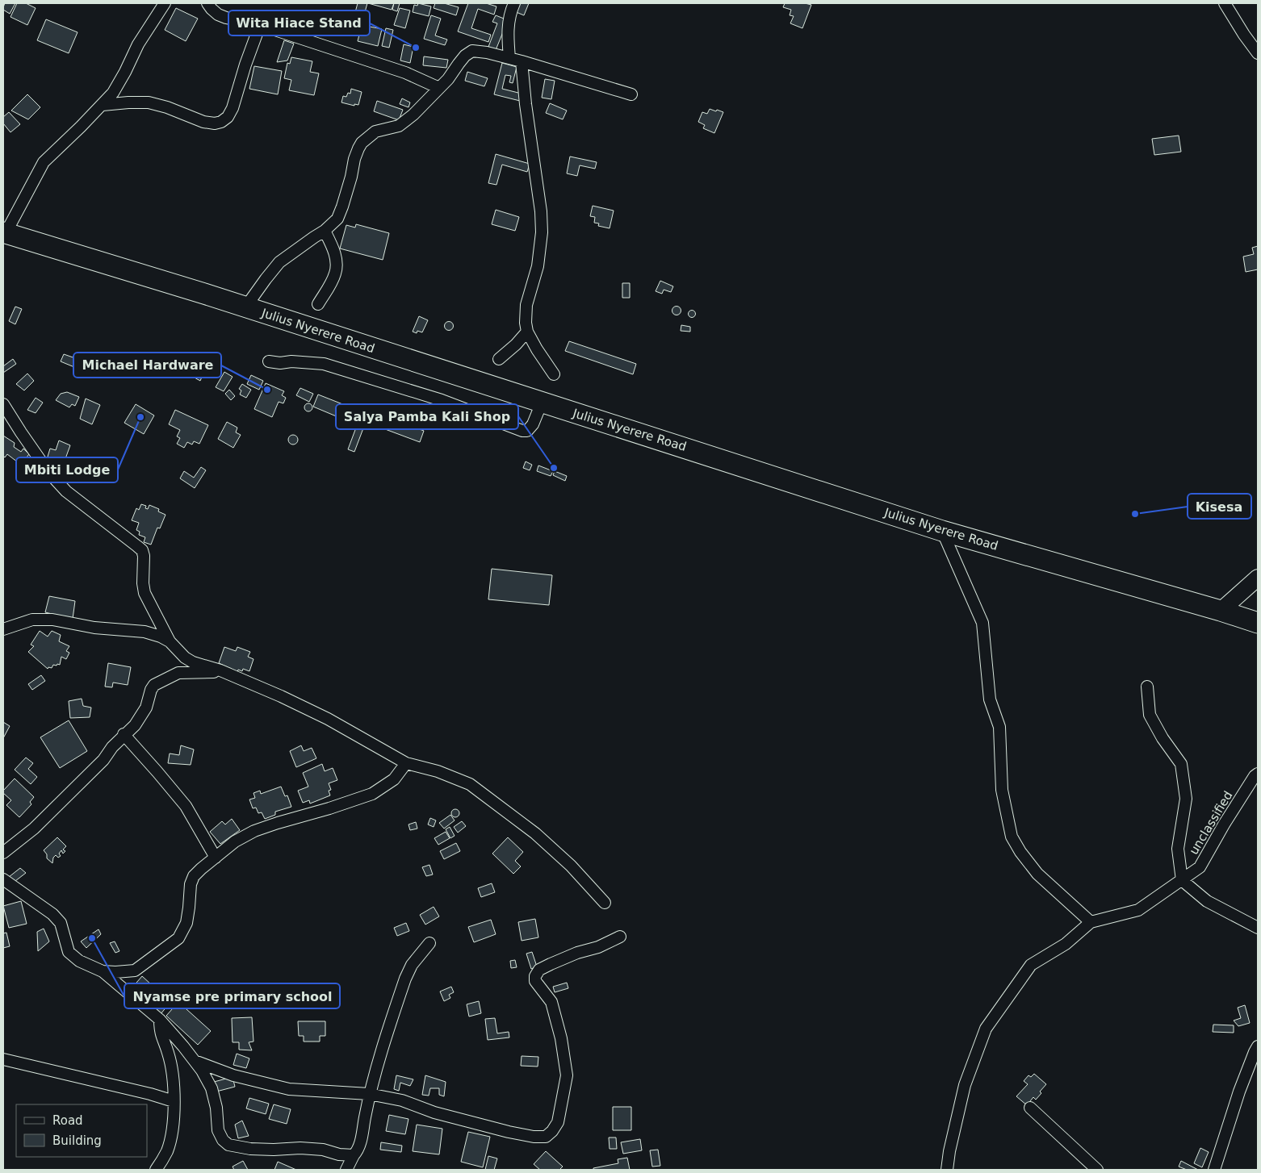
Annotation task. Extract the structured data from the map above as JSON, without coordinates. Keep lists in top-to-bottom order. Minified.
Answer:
{"streets":{"highway":["Julius Nyerere Road"],"street":["unclassified"]},"places":["Wita Hiace Stand","Michael Hardware","Mbiti Lodge","Salya Pamba Kali Shop","Kisesa","Nyamse pre primary school"],"legend":["Road","Building"]}
